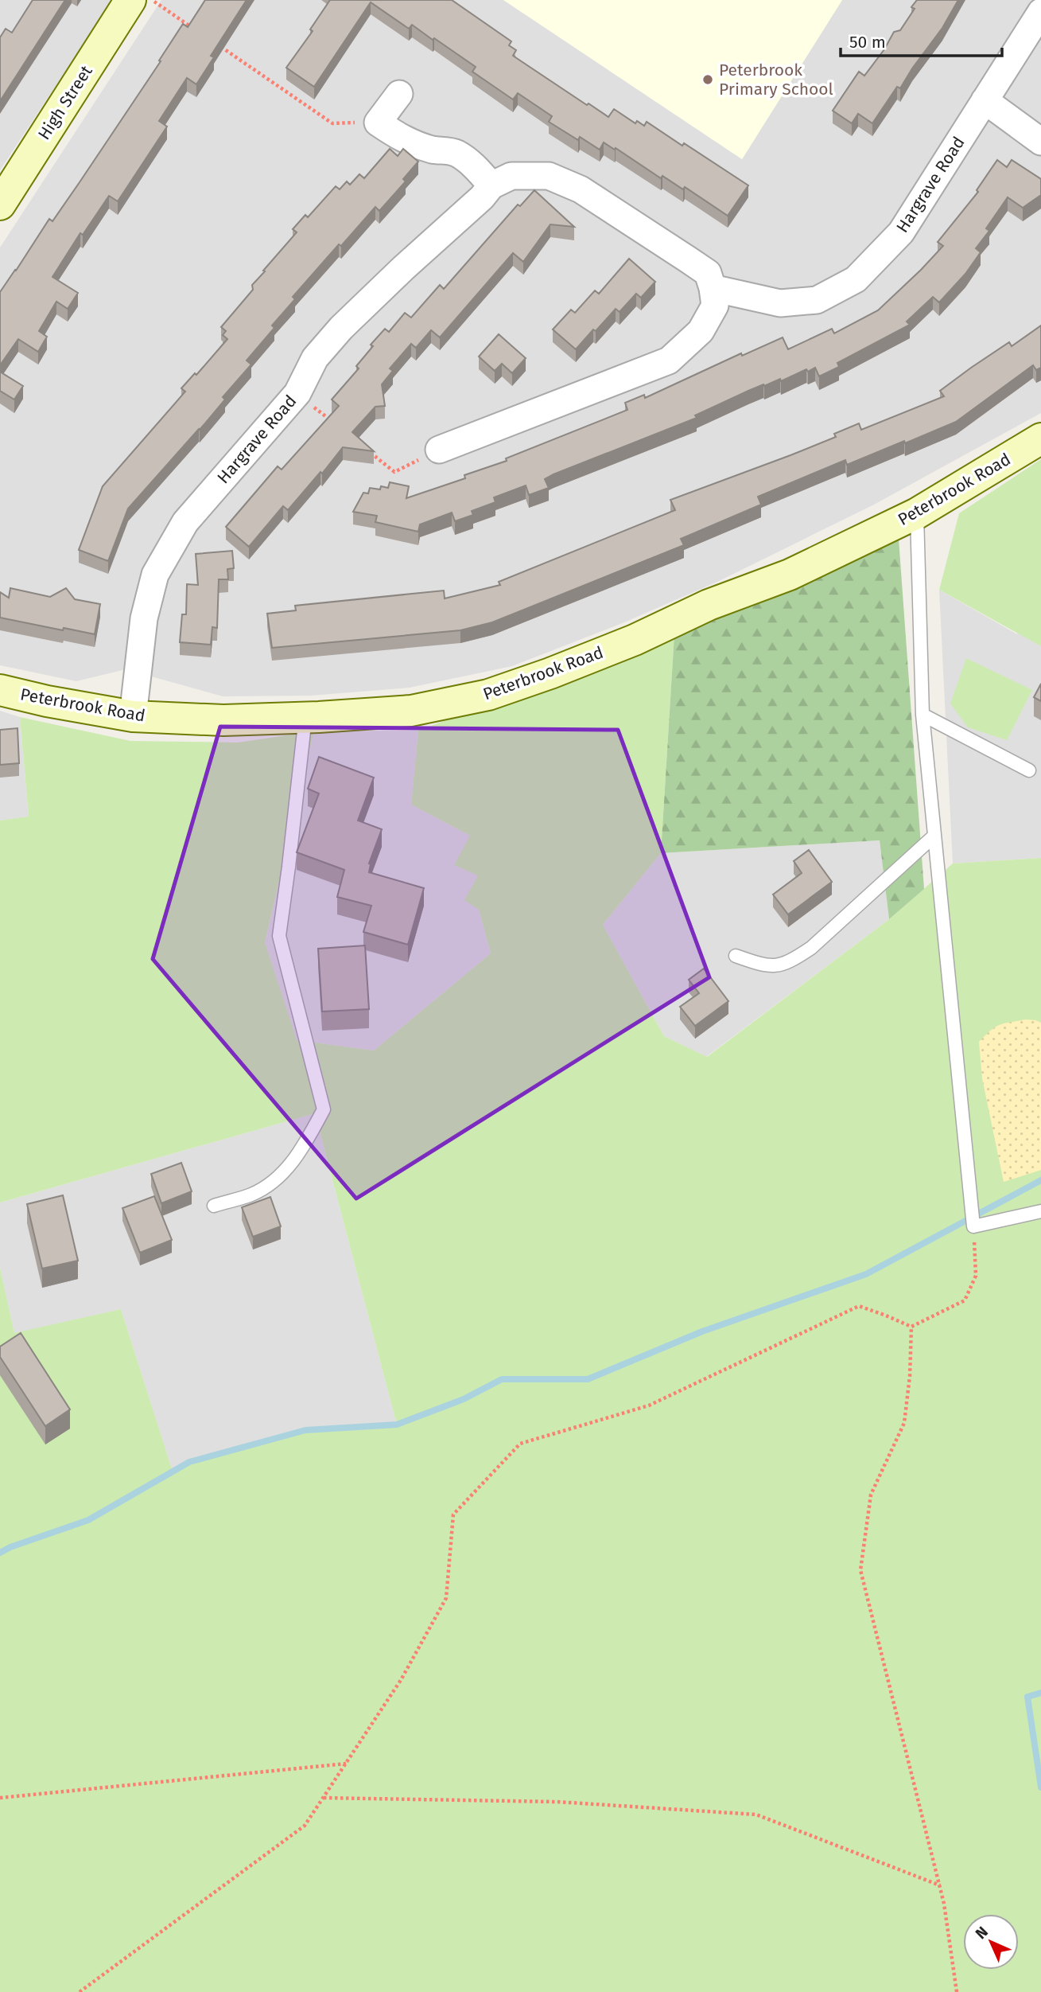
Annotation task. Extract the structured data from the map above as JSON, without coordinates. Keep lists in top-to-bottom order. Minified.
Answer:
{"streets":{"street":["High Street","Hargrave Road","Peterbrook Road"]},"crossings":[["Hargrave Road","Peterbrook Road"]],"places":["Peterbrook Primary School"],"scale_bar":"50 m","north":"top left"}
